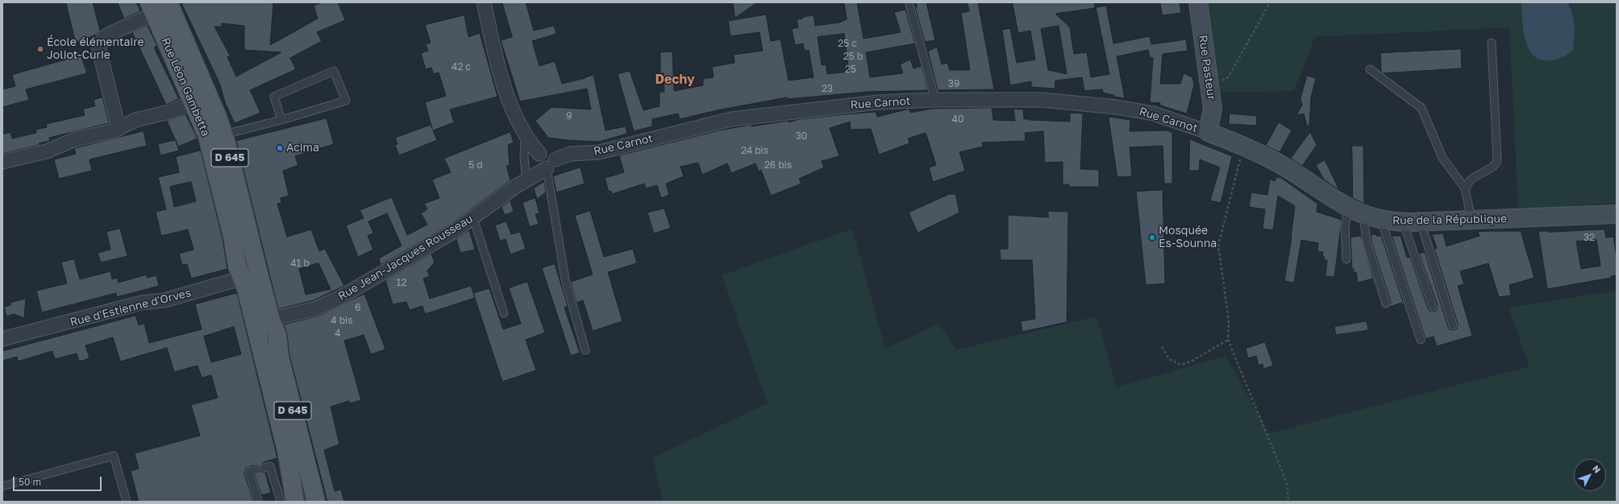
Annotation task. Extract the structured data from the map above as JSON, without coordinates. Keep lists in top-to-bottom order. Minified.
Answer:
{"streets":{"main road":["Rue Léon Gambetta","D 645"],"street":["Rue Pasteur","Rue Carnot","Rue de la République","Rue Jean-Jacques Rousseau","Rue d'Estienne d'Orves"]},"crossings":[["Rue Pasteur","Rue Carnot"],["Rue Pasteur","Rue de la République"],["Rue Léon Gambetta","D 645"],["Rue Léon Gambetta","Rue Jean-Jacques Rousseau"],["Rue Léon Gambetta","Rue d'Estienne d'Orves"],["Rue Carnot","Rue de la République"],["Rue Carnot","Rue Jean-Jacques Rousseau"],["D 645","Rue Jean-Jacques Rousseau"]],"districts":["Dechy"],"places":["École élémentaire Joliot-Curie","Acima","Mosquée Es-Sounna"],"house_numbers":["25 c","25 b","42 c","25","39","23","9","40","30","24 bis","5 d","26 bis","32","41 b","12","6","4 bis","4"],"scale_bar":"50 m","north":"top right"}
